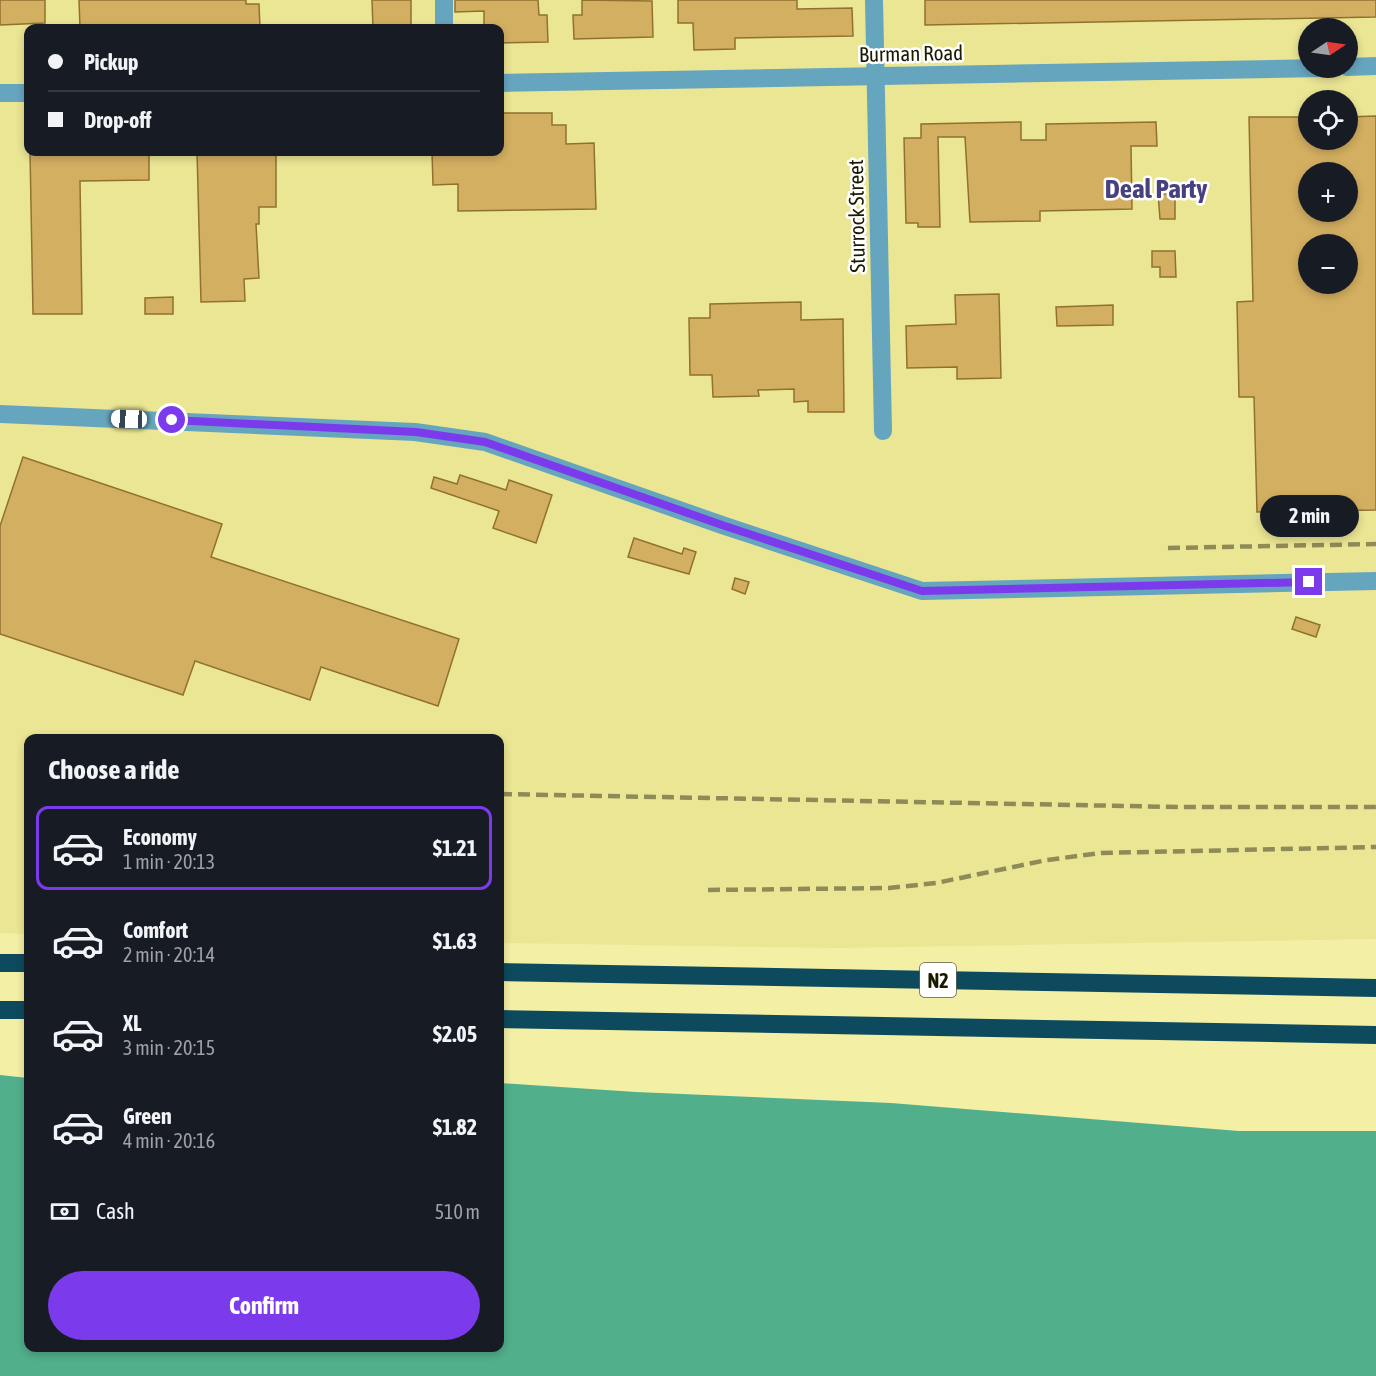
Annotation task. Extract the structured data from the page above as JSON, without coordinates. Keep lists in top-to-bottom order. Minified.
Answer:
{"streets":{"highway":["N2"],"street":["Burman Road","Sturrock Street"]},"crossings":[["Burman Road","Sturrock Street"]],"districts":["Deal Party"],"north":"right","page":{"map_buttons":["+","−"],"banner":["Pickup","Drop-off"],"bubble":"2 min","heading":"Choose a ride","list":[{"name":"Economy","note":"1 min · 20:13","value":"$1.21"},{"name":"Comfort","note":"2 min · 20:14","value":"$1.63"},{"name":"XL","note":"3 min · 20:15","value":"$2.05"},{"name":"Green","note":"4 min · 20:16","value":"$1.82"}],"pay":["Cash","510 m"],"buttons":"Confirm"}}
